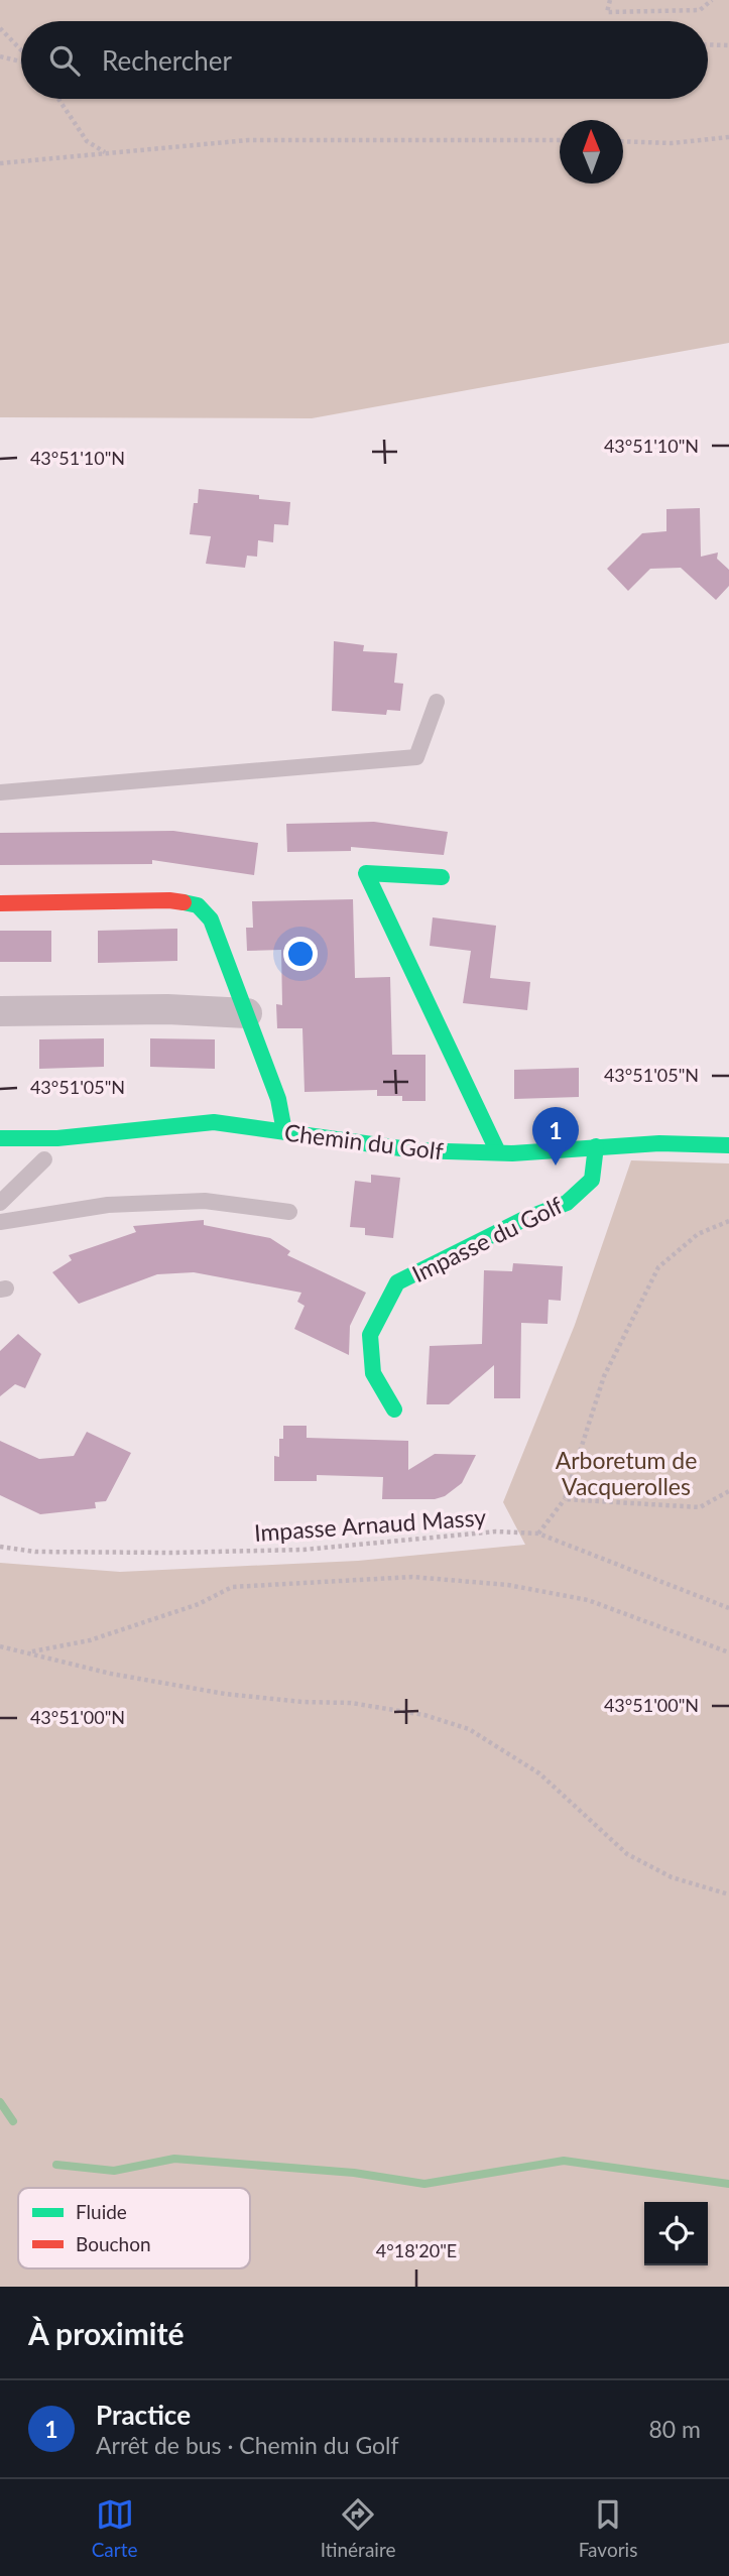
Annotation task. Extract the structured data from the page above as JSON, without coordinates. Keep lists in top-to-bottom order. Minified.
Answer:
{"streets":{"street":["Chemin du Golf","Impasse du Golf"],"path":["Impasse Arnaud Massy"]},"crossings":[["Chemin du Golf","Impasse du Golf"]],"parks":["Arboretum de Vacquerolles"],"legend":["Fluide","Bouchon"],"north":"top","page":{"search":"Rechercher","pins":"1","heading":"À proximité","list":[{"mark":"1","name":"Practice","note":"Arrêt de bus · Chemin du Golf","value":"80 m"}],"nav":["Carte","Itinéraire","Favoris"]},"coordinates":["43°51'10\"N","43°51'05\"N","43°51'00\"N","4°18'20\"E"]}
